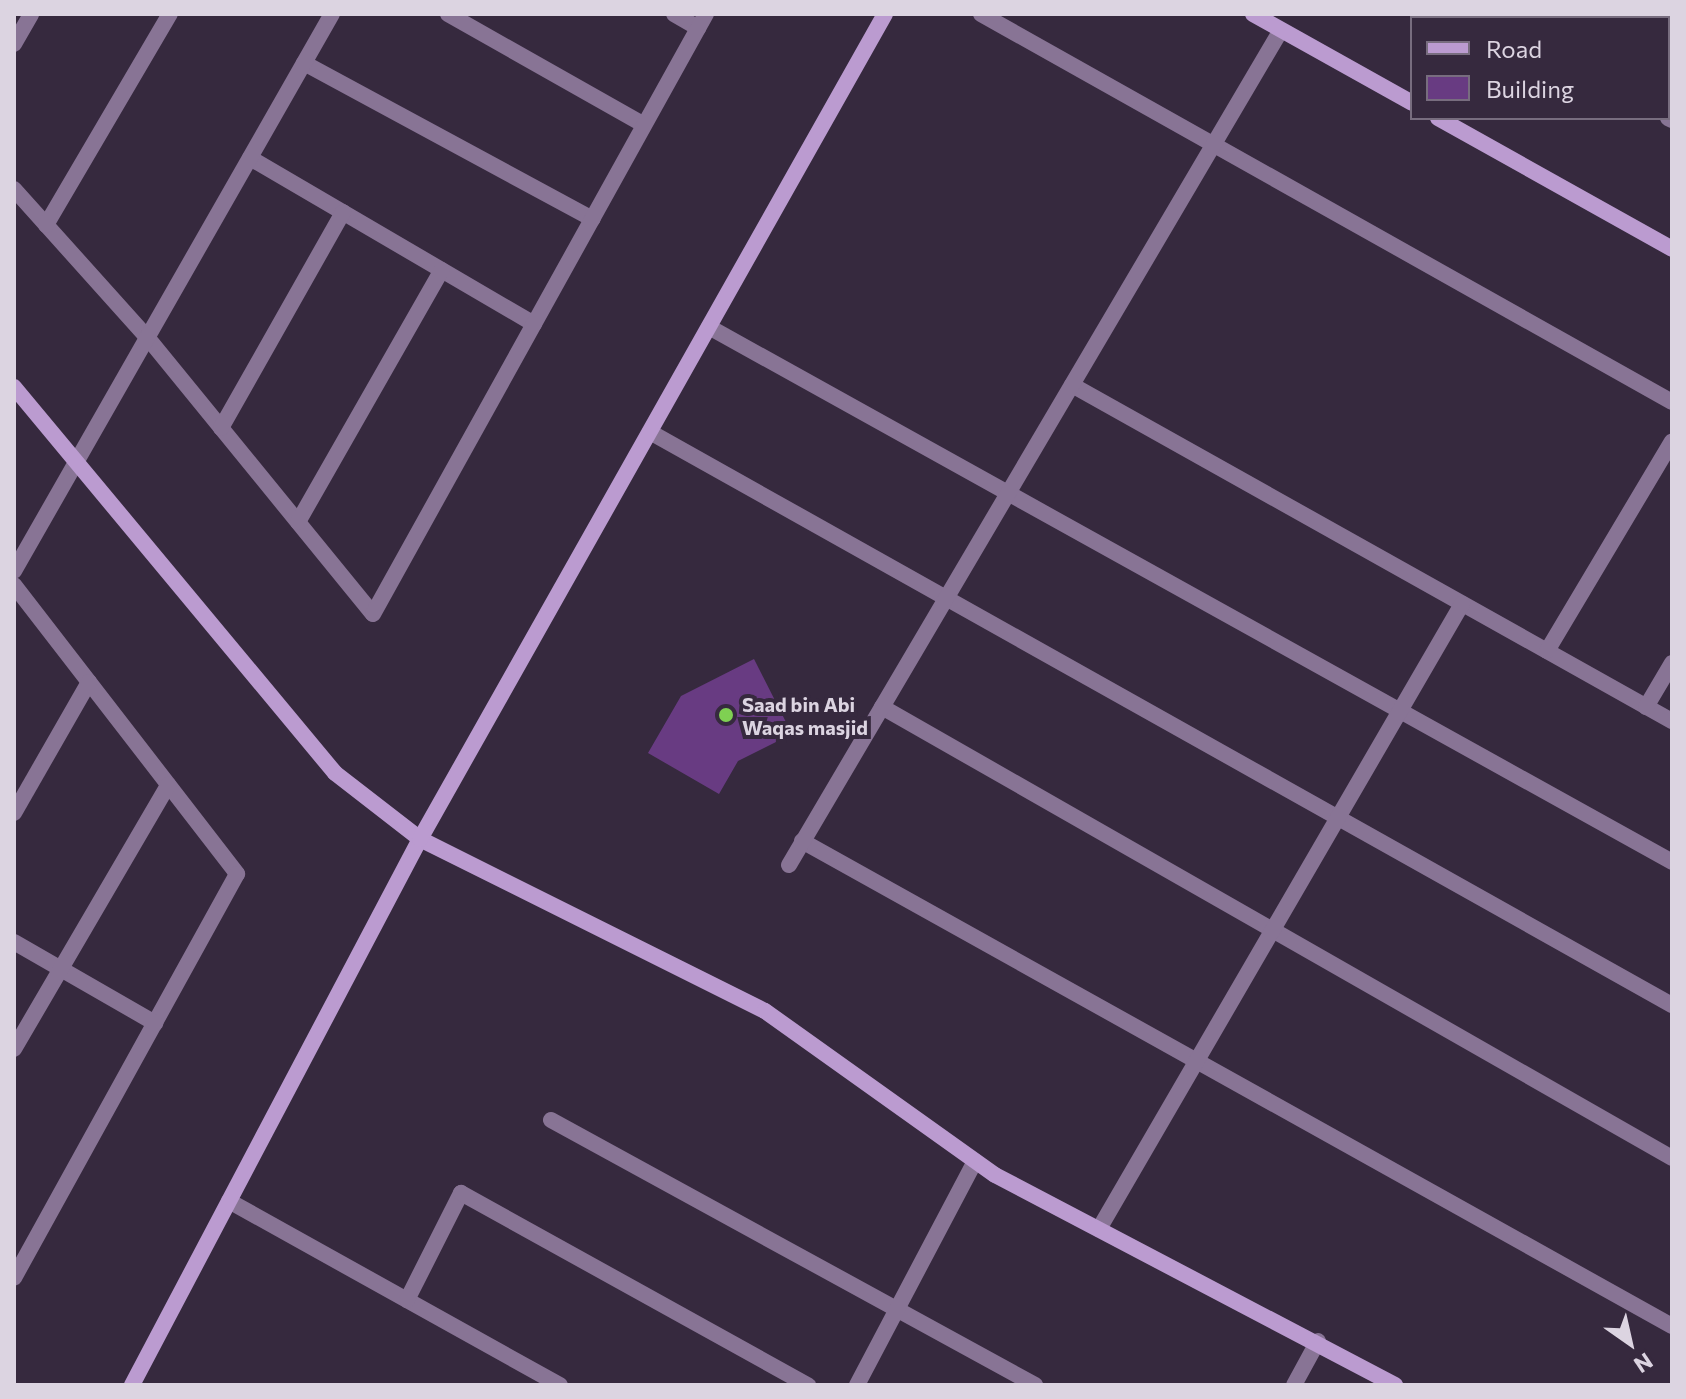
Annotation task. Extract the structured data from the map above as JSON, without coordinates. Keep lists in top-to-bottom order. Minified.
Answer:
{"places":["Saad bin Abi Waqas masjid"],"legend":["Road","Building"],"north":"bottom right"}
